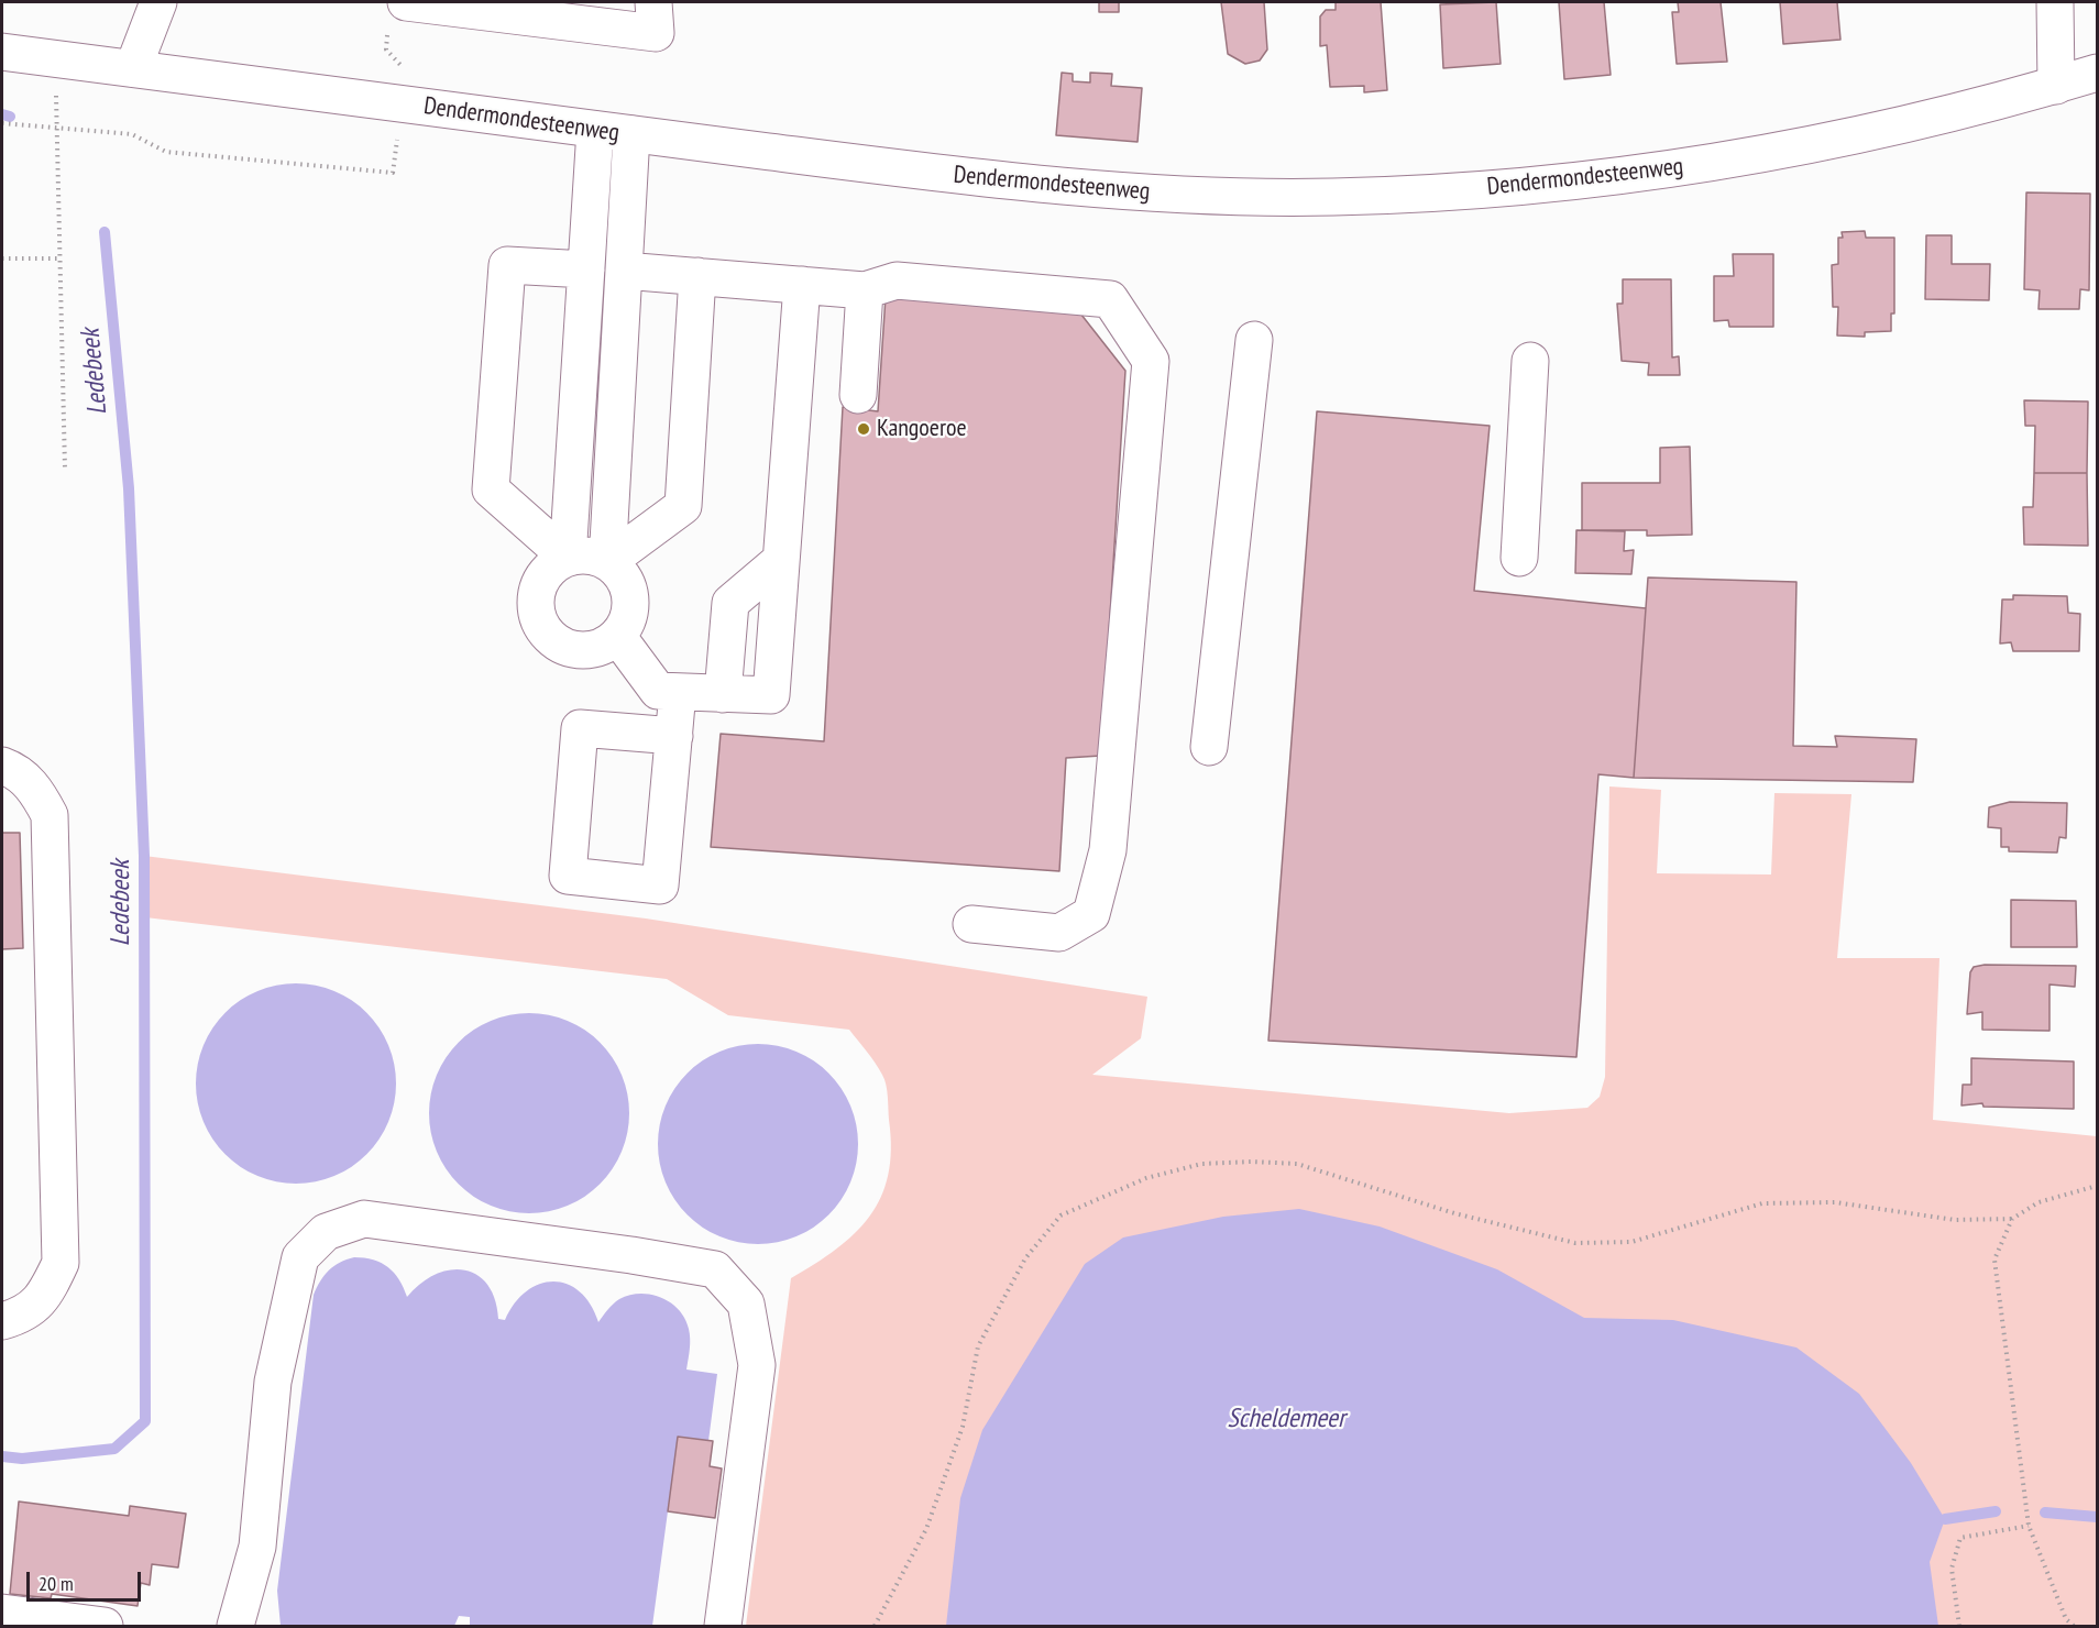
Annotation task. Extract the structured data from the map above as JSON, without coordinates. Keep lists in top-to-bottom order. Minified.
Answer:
{"streets":{"main road":["Dendermondesteenweg"]},"water":["Ledebeek","Scheldemeer"],"places":["Kangoeroe"],"scale_bar":"20 m"}
